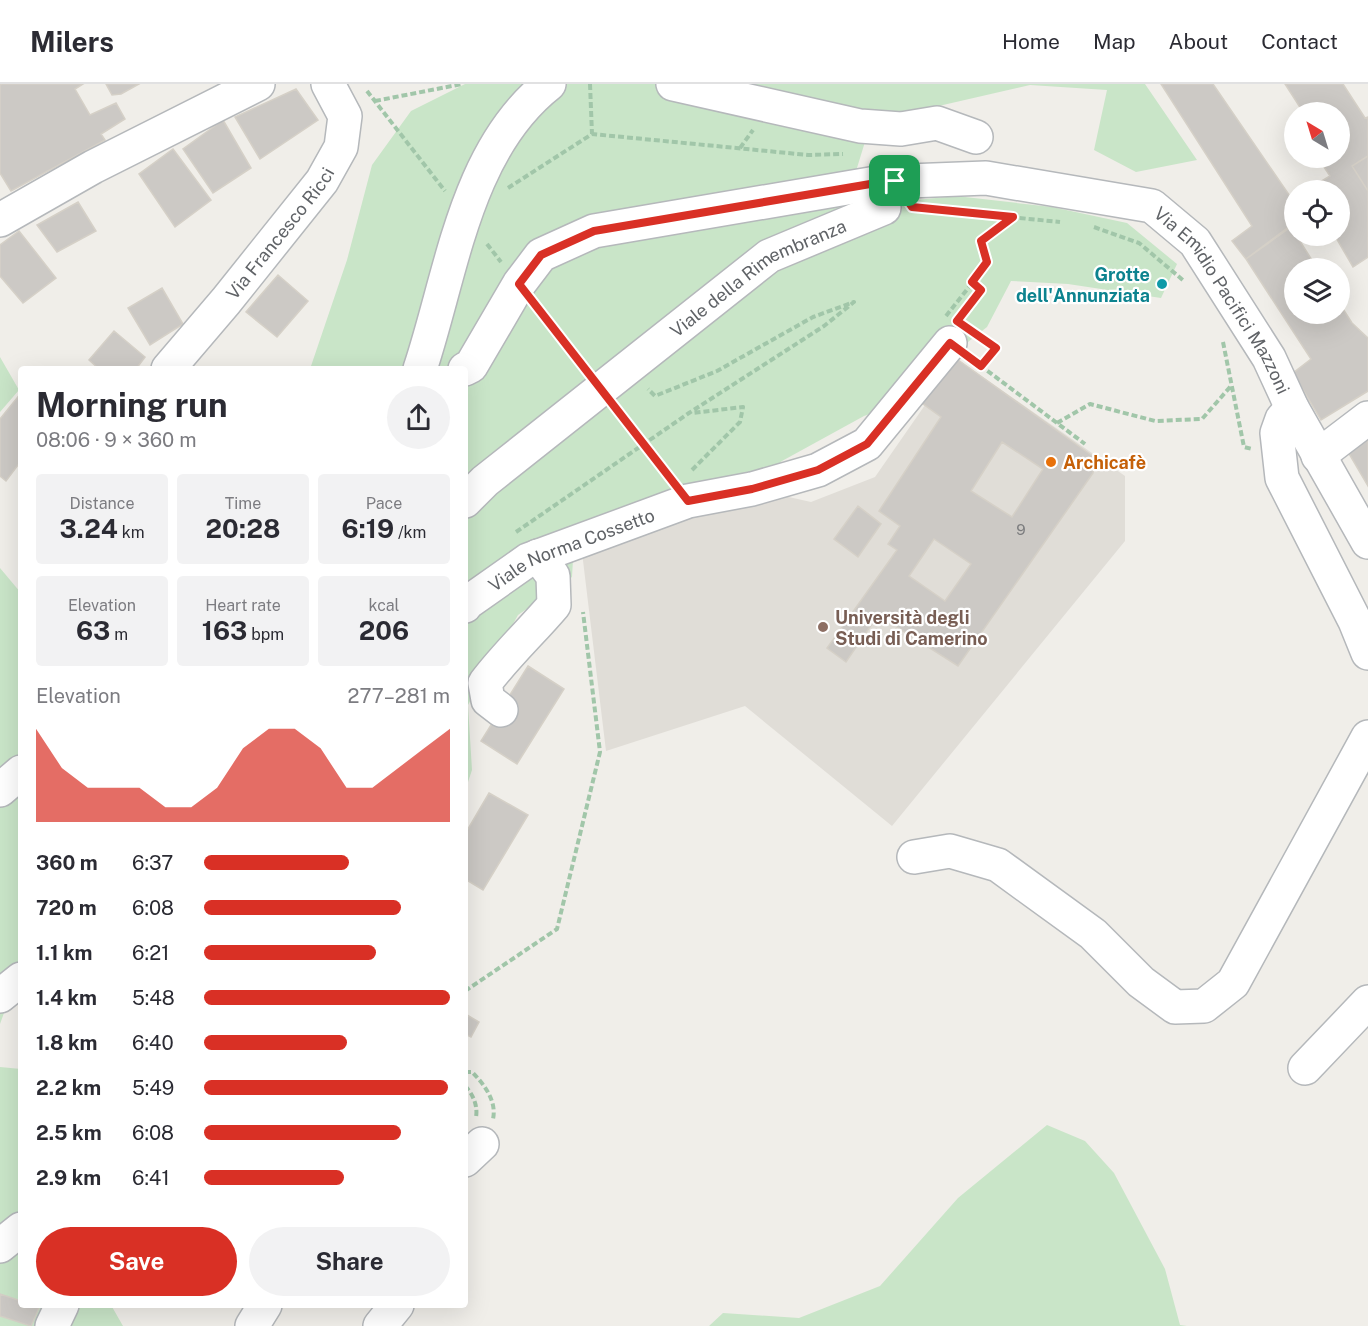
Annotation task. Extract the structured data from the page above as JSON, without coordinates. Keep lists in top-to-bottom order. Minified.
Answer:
{"streets":{"street":["Via Francesco Ricci","Viale della Rimembranza","Via Emidio Pacifici Mazzoni","Viale Norma Cossetto"]},"crossings":[["Viale della Rimembranza","Via Emidio Pacifici Mazzoni"]],"places":["Grotte dell'Annunziata","Archicafè","Università degli Studi di Camerino"],"house_numbers":["9"],"north":"top left","page":{"header":"Milers","nav":["Home","Map","About","Contact"],"heading":["Morning run","08:06 · 9 × 360 m"],"stats":[["Distance","3.24 km"],["Time","20:28"],["Pace","6:19 /km"],["Elevation","63 m"],["Heart rate","163 bpm"],["kcal","206"]],"chart":["Elevation","277–281 m"],"list":[{"name":"360 m","note":"6:37"},{"name":"720 m","note":"6:08"},{"name":"1.1 km","note":"6:21"},{"name":"1.4 km","note":"5:48"},{"name":"1.8 km","note":"6:40"},{"name":"2.2 km","note":"5:49"},{"name":"2.5 km","note":"6:08"},{"name":"2.9 km","note":"6:41"}],"buttons":["Save","Share"]}}
